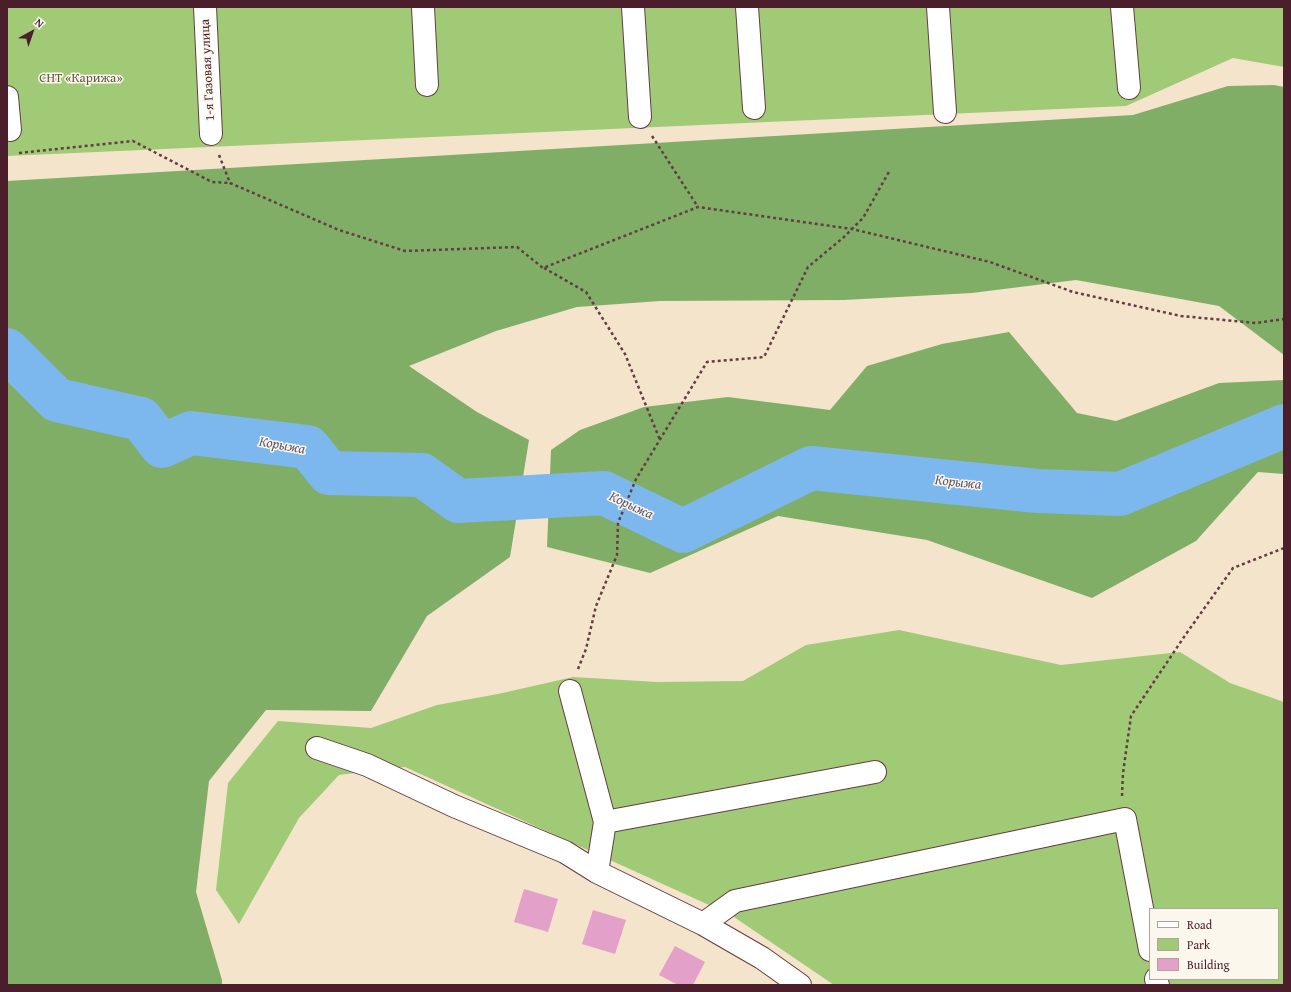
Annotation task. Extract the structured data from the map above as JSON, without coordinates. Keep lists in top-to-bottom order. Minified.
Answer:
{"streets":{"street":["1-я Газовая улица"]},"water":["Корыжа"],"parks":["СНТ «Карижа»"],"legend":["Road","Park","Building"],"north":"top right"}
